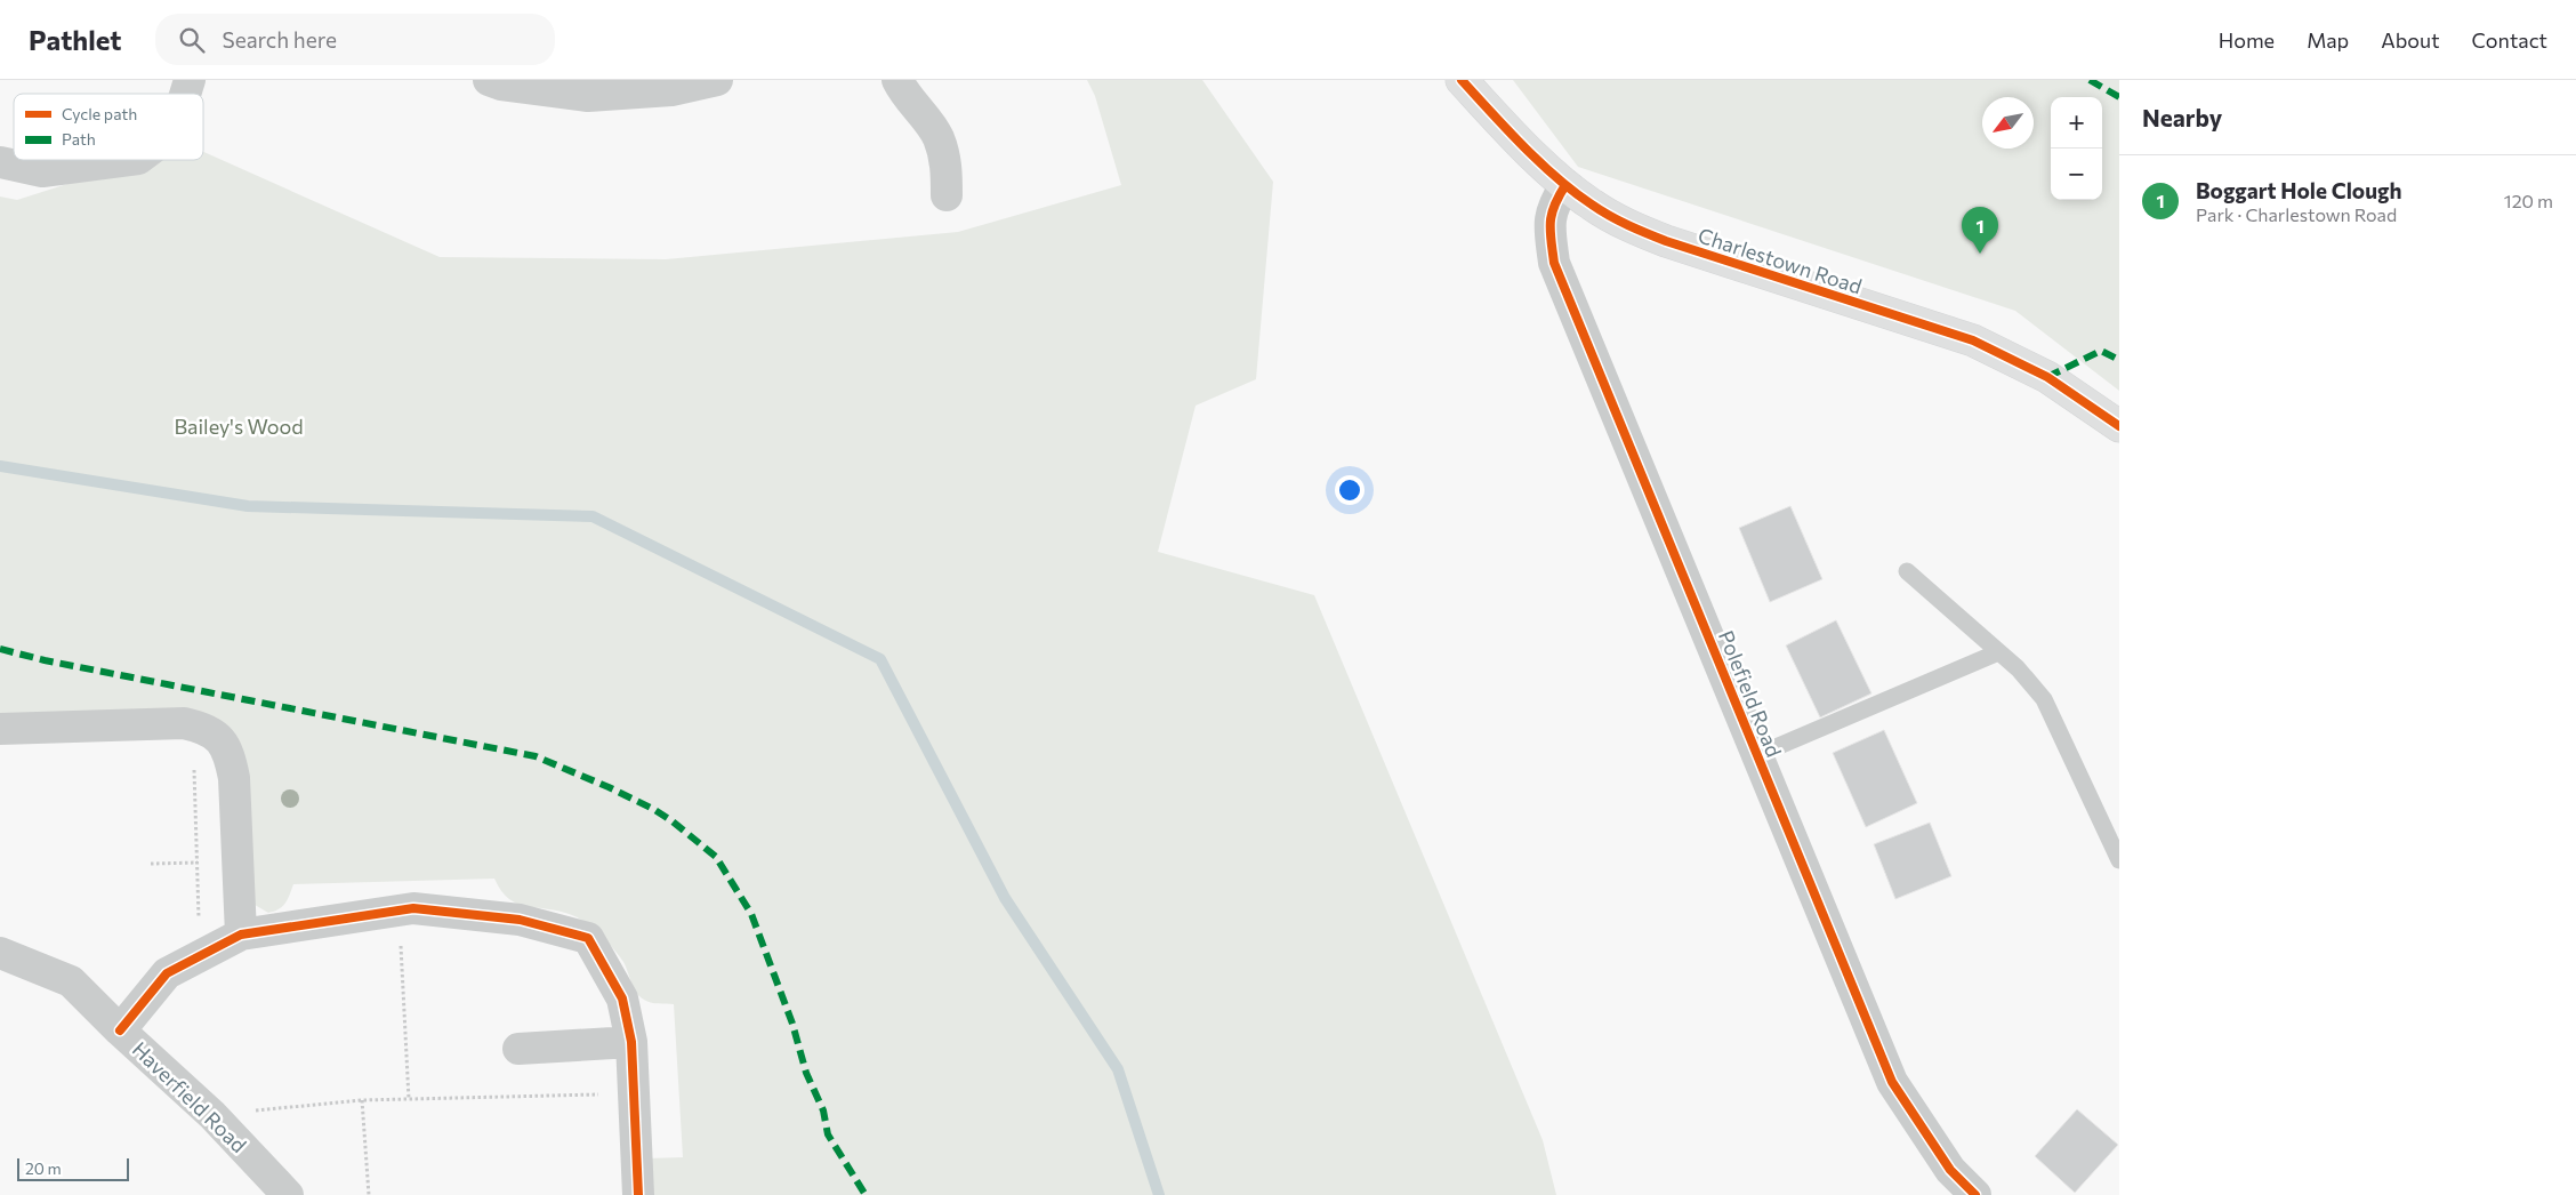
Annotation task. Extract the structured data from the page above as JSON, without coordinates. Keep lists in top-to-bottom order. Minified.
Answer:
{"streets":{"street":["Charlestown Road","Polefield Road","Haverfield Road"]},"crossings":[["Charlestown Road","Polefield Road"]],"parks":["Bailey's Wood"],"legend":["Cycle path","Path"],"scale_bar":"20 m","north":"bottom left","page":{"header":"Pathlet","search":"Search here","nav":["Home","Map","About","Contact"],"heading":"Nearby","map_buttons":["+","−"],"list":[{"mark":"1","name":"Boggart Hole Clough","note":"Park · Charlestown Road","value":"120 m"}],"pins":"1","scale":"20 m"}}
